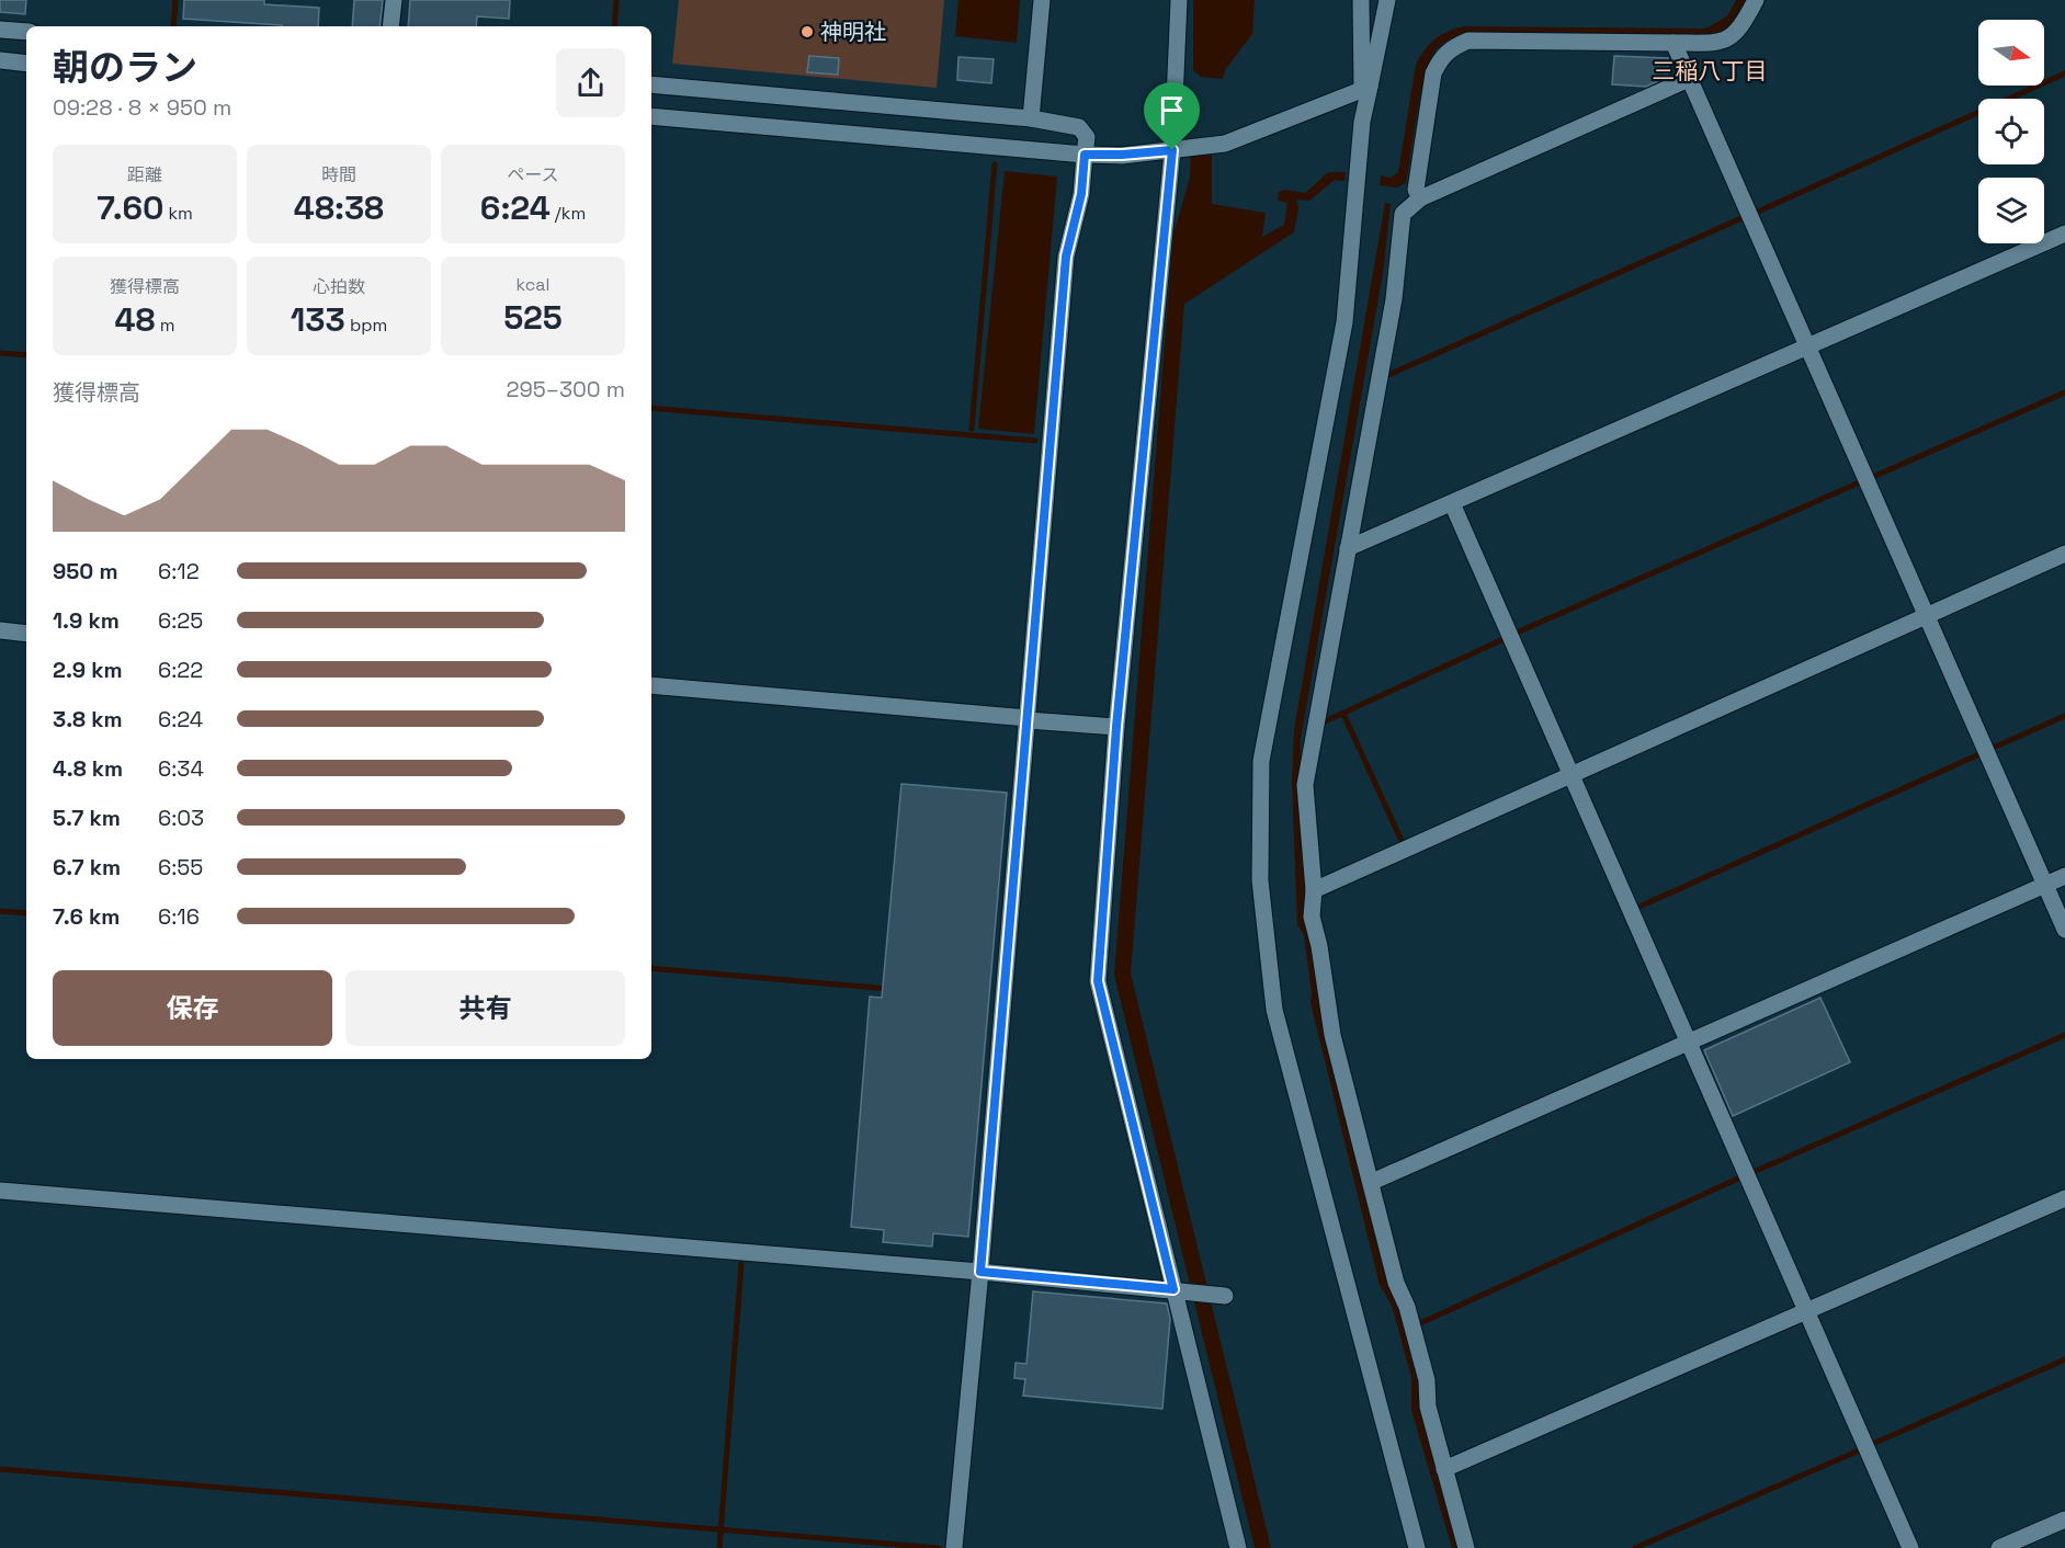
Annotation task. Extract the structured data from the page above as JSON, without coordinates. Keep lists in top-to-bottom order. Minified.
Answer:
{"districts":["三稲八丁目"],"places":["神明社"],"north":"right","page":{"heading":["朝のラン","09:28 · 8 × 950 m"],"stats":[["距離","7.60 km"],["時間","48:38"],["ペース","6:24 /km"],["獲得標高","48 m"],["心拍数","133 bpm"],["kcal","525"]],"chart":["獲得標高","295–300 m"],"list":[{"name":"950 m","note":"6:12"},{"name":"1.9 km","note":"6:25"},{"name":"2.9 km","note":"6:22"},{"name":"3.8 km","note":"6:24"},{"name":"4.8 km","note":"6:34"},{"name":"5.7 km","note":"6:03"},{"name":"6.7 km","note":"6:55"},{"name":"7.6 km","note":"6:16"}],"buttons":["保存","共有"]}}
